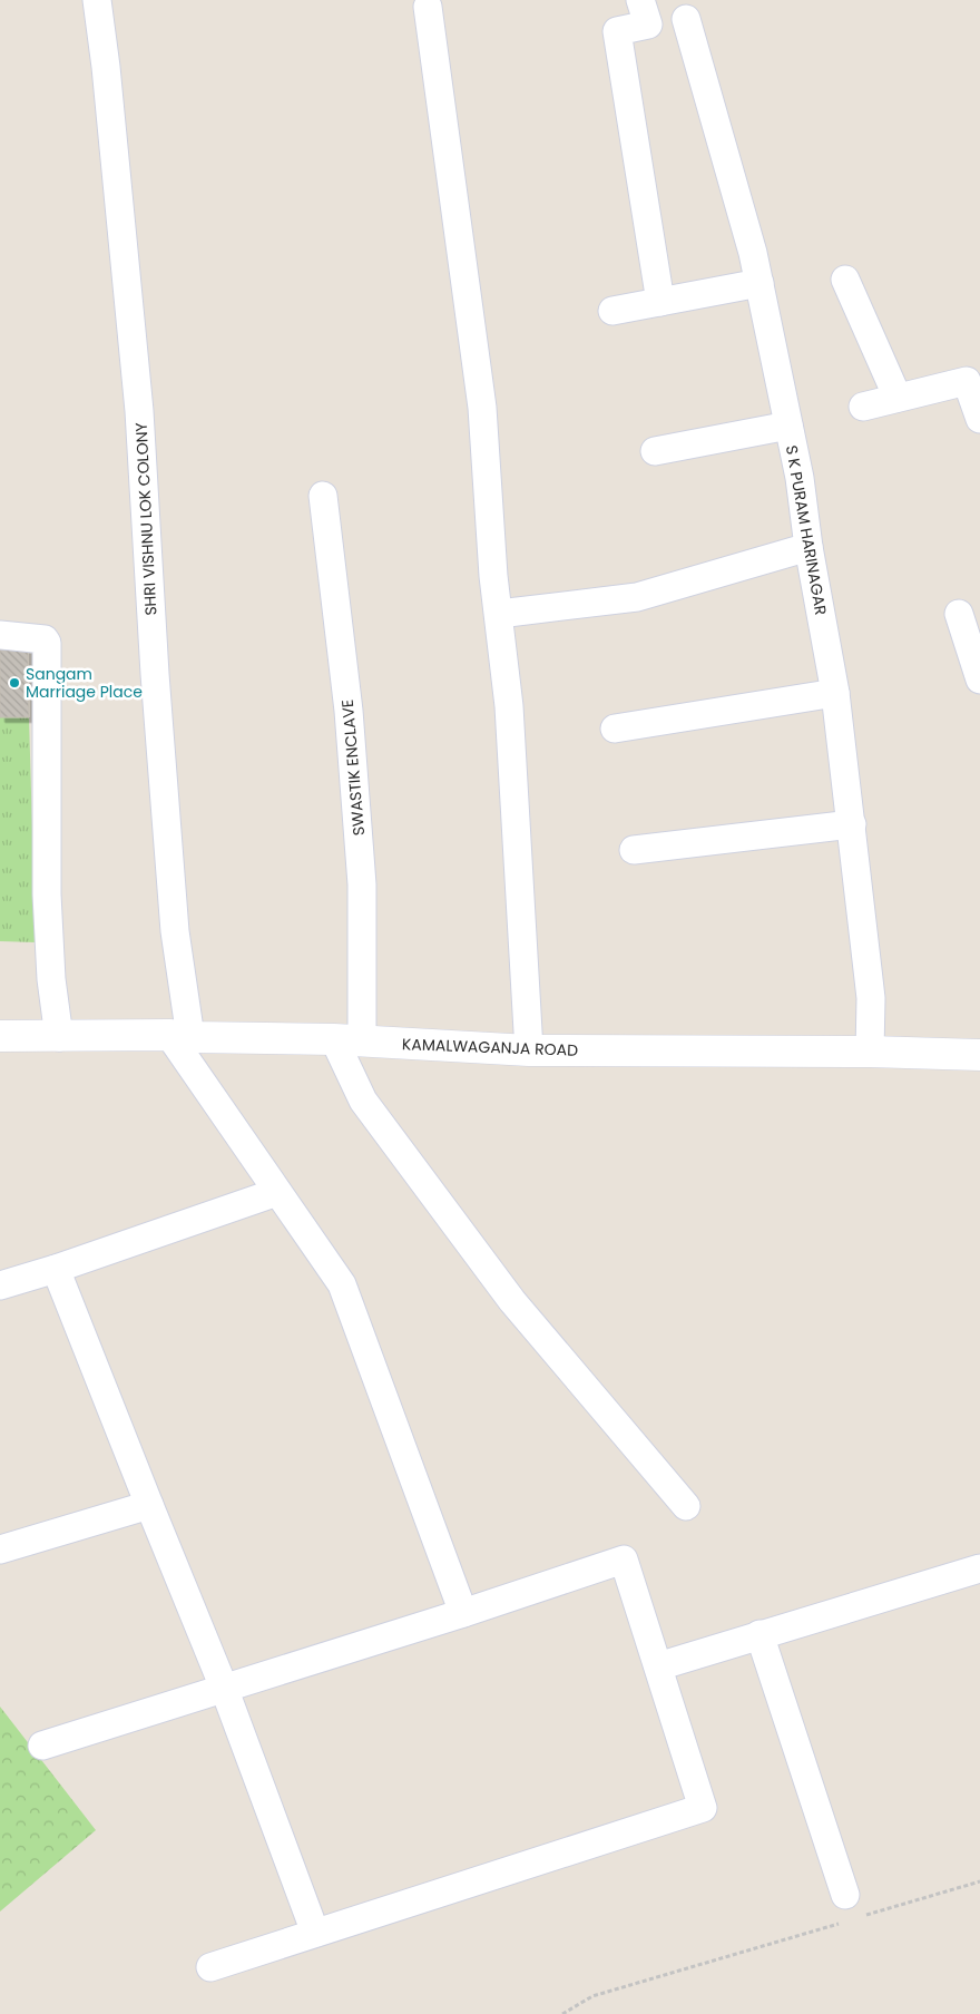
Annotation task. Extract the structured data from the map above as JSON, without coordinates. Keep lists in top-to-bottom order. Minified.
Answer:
{"streets":{"main road":["KAMALWAGANJA ROAD"],"street":["SHRI VISHNU LOK COLONY","S K PURAM HARINAGAR","SWASTIK ENCLAVE"]},"crossings":[["SHRI VISHNU LOK COLONY","KAMALWAGANJA ROAD"],["S K PURAM HARINAGAR","KAMALWAGANJA ROAD"],["SWASTIK ENCLAVE","KAMALWAGANJA ROAD"]],"places":["Sangam Marriage Place"]}
